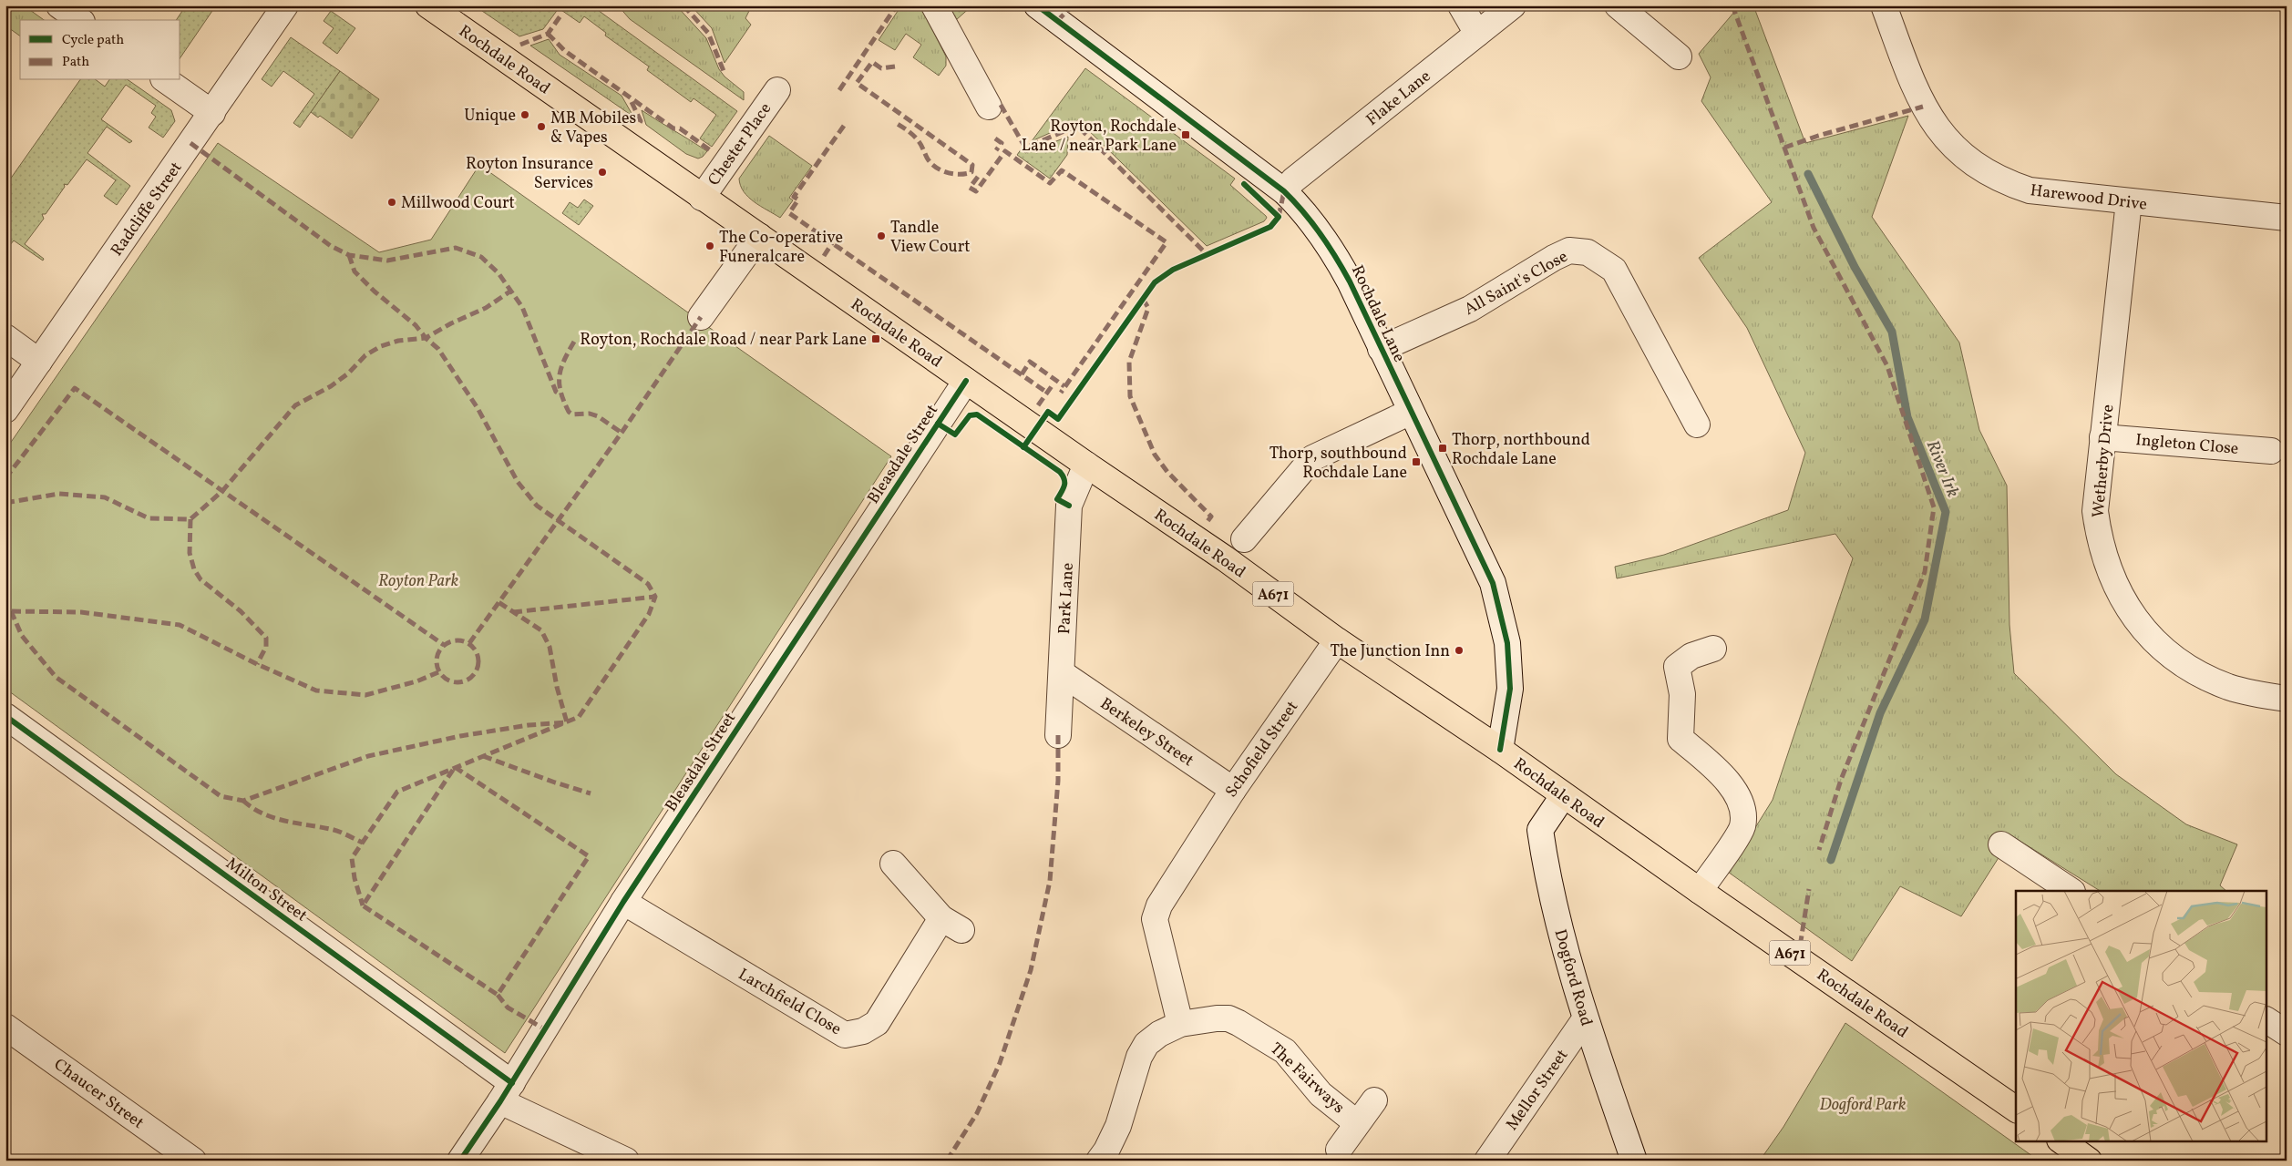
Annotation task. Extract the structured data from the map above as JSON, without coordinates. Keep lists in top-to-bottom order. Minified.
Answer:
{"streets":{"main road":["Rochdale Road","A671"],"street":["Flake Lane","Chester Place","Harewood Drive","Radcliffe Street","All Saint's Close","Rochdale Lane","Ingleton Close","Bleasdale Street","Wetherby Drive","Park Lane","Berkeley Street","Schofield Street","Milton Street","Dogford Road","Larchfield Close","The Fairways","Mellor Street","Chaucer Street"]},"crossings":[["Rochdale Road","Chester Place"],["Rochdale Road","Rochdale Lane"],["Rochdale Road","Bleasdale Street"],["Rochdale Road","Park Lane"],["Rochdale Road","Schofield Street"],["Rochdale Road","Dogford Road"],["Flake Lane","Rochdale Lane"],["Harewood Drive","Wetherby Drive"],["All Saint's Close","Rochdale Lane"],["Ingleton Close","Wetherby Drive"],["Bleasdale Street","Milton Street"],["Bleasdale Street","Larchfield Close"],["Park Lane","Berkeley Street"],["Berkeley Street","Schofield Street"],["Schofield Street","The Fairways"],["Dogford Road","Mellor Street"]],"water":["River Irk"],"parks":["Royton Park","Dogford Park"],"places":{"other":["Unique","MB Mobiles & Vapes","Royton Insurance Services","Millwood Court","Tandle View Court","The Co-operative Funeralcare","The Junction Inn"],"transit":["Royton, Rochdale Lane / near Park Lane","Royton, Rochdale Road / near Park Lane","Thorp, northbound Rochdale Lane","Thorp, southbound Rochdale Lane"]},"legend":["Cycle path","Path"]}
